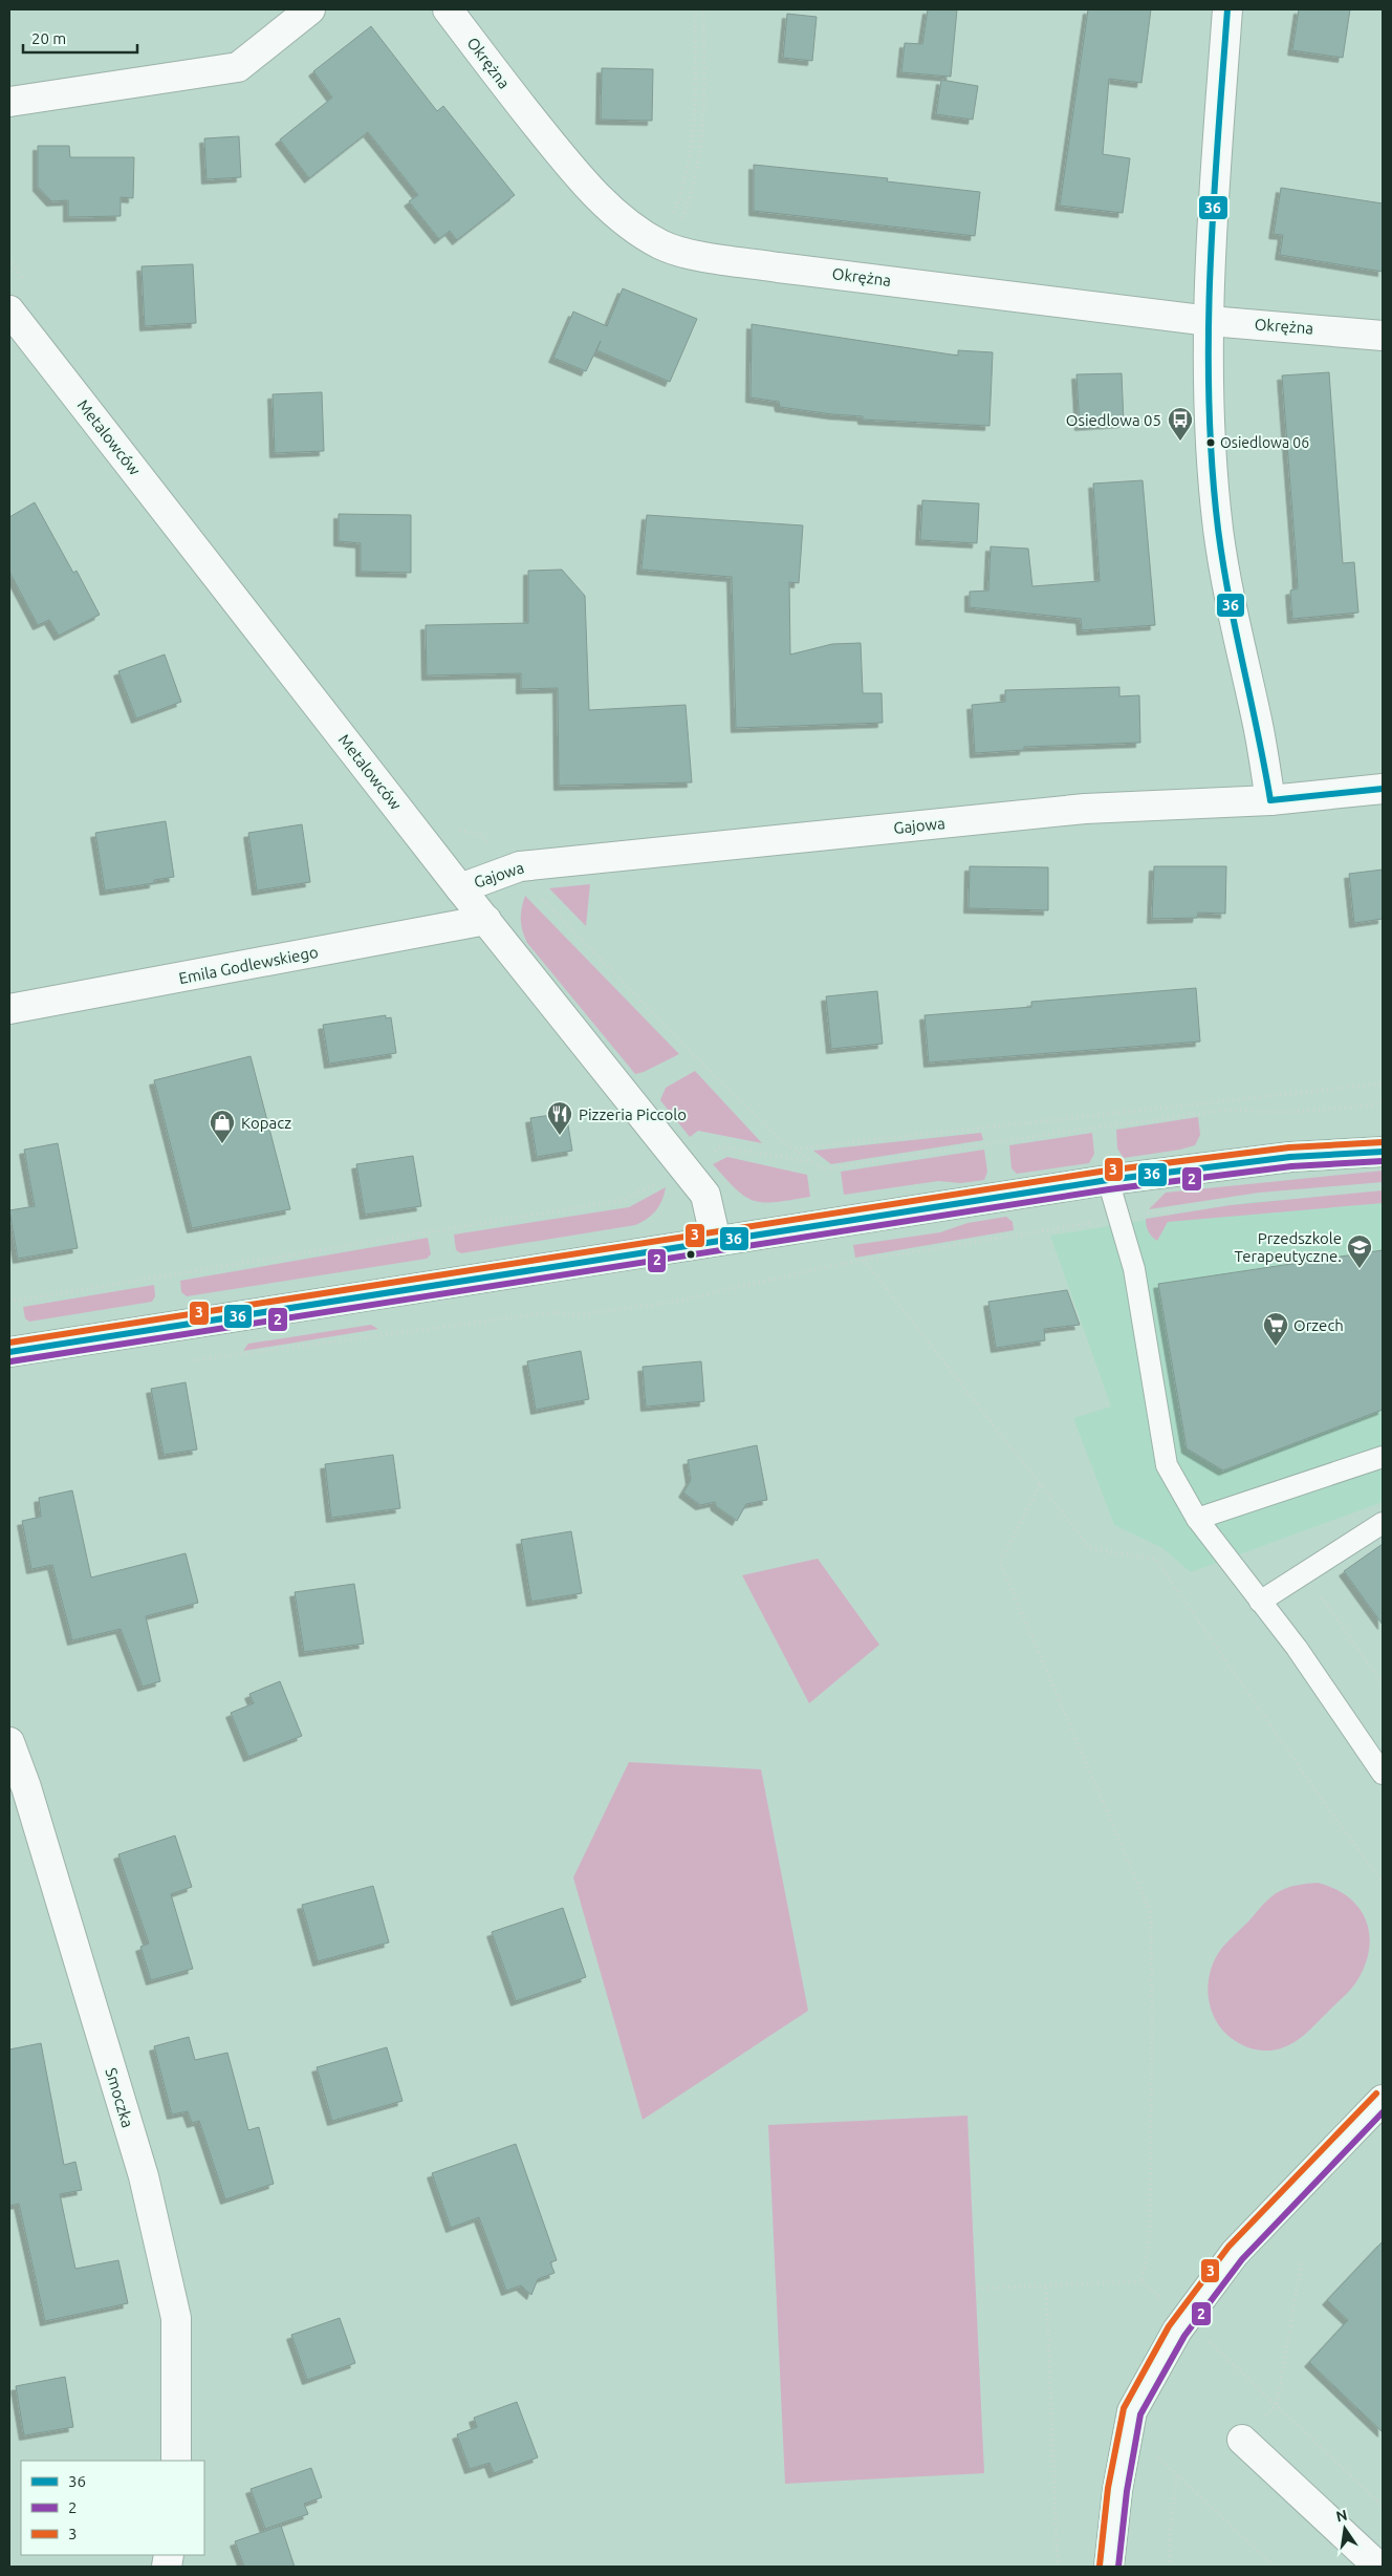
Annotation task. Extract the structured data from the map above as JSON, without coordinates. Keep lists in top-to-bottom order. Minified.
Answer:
{"streets":{"street":["Okrężna","Metalowców","Gajowa","Emila Godlewskiego","Smoczka"]},"crossings":[["Metalowców","Gajowa"],["Metalowców","Emila Godlewskiego"]],"places":{"bus stop":["Osiedlowa 05"],"other":["Osiedlowa 06"],"restaurant":["Pizzeria Piccolo"],"shop":["Kopacz"],"school or university":["Przedszkole Terapeutyczne."],"supermarket":["Orzech"]},"lines":["transit line 36","transit line 3","transit line 2"],"legend":["36","2","3"],"scale_bar":"20 m","north":"top"}
